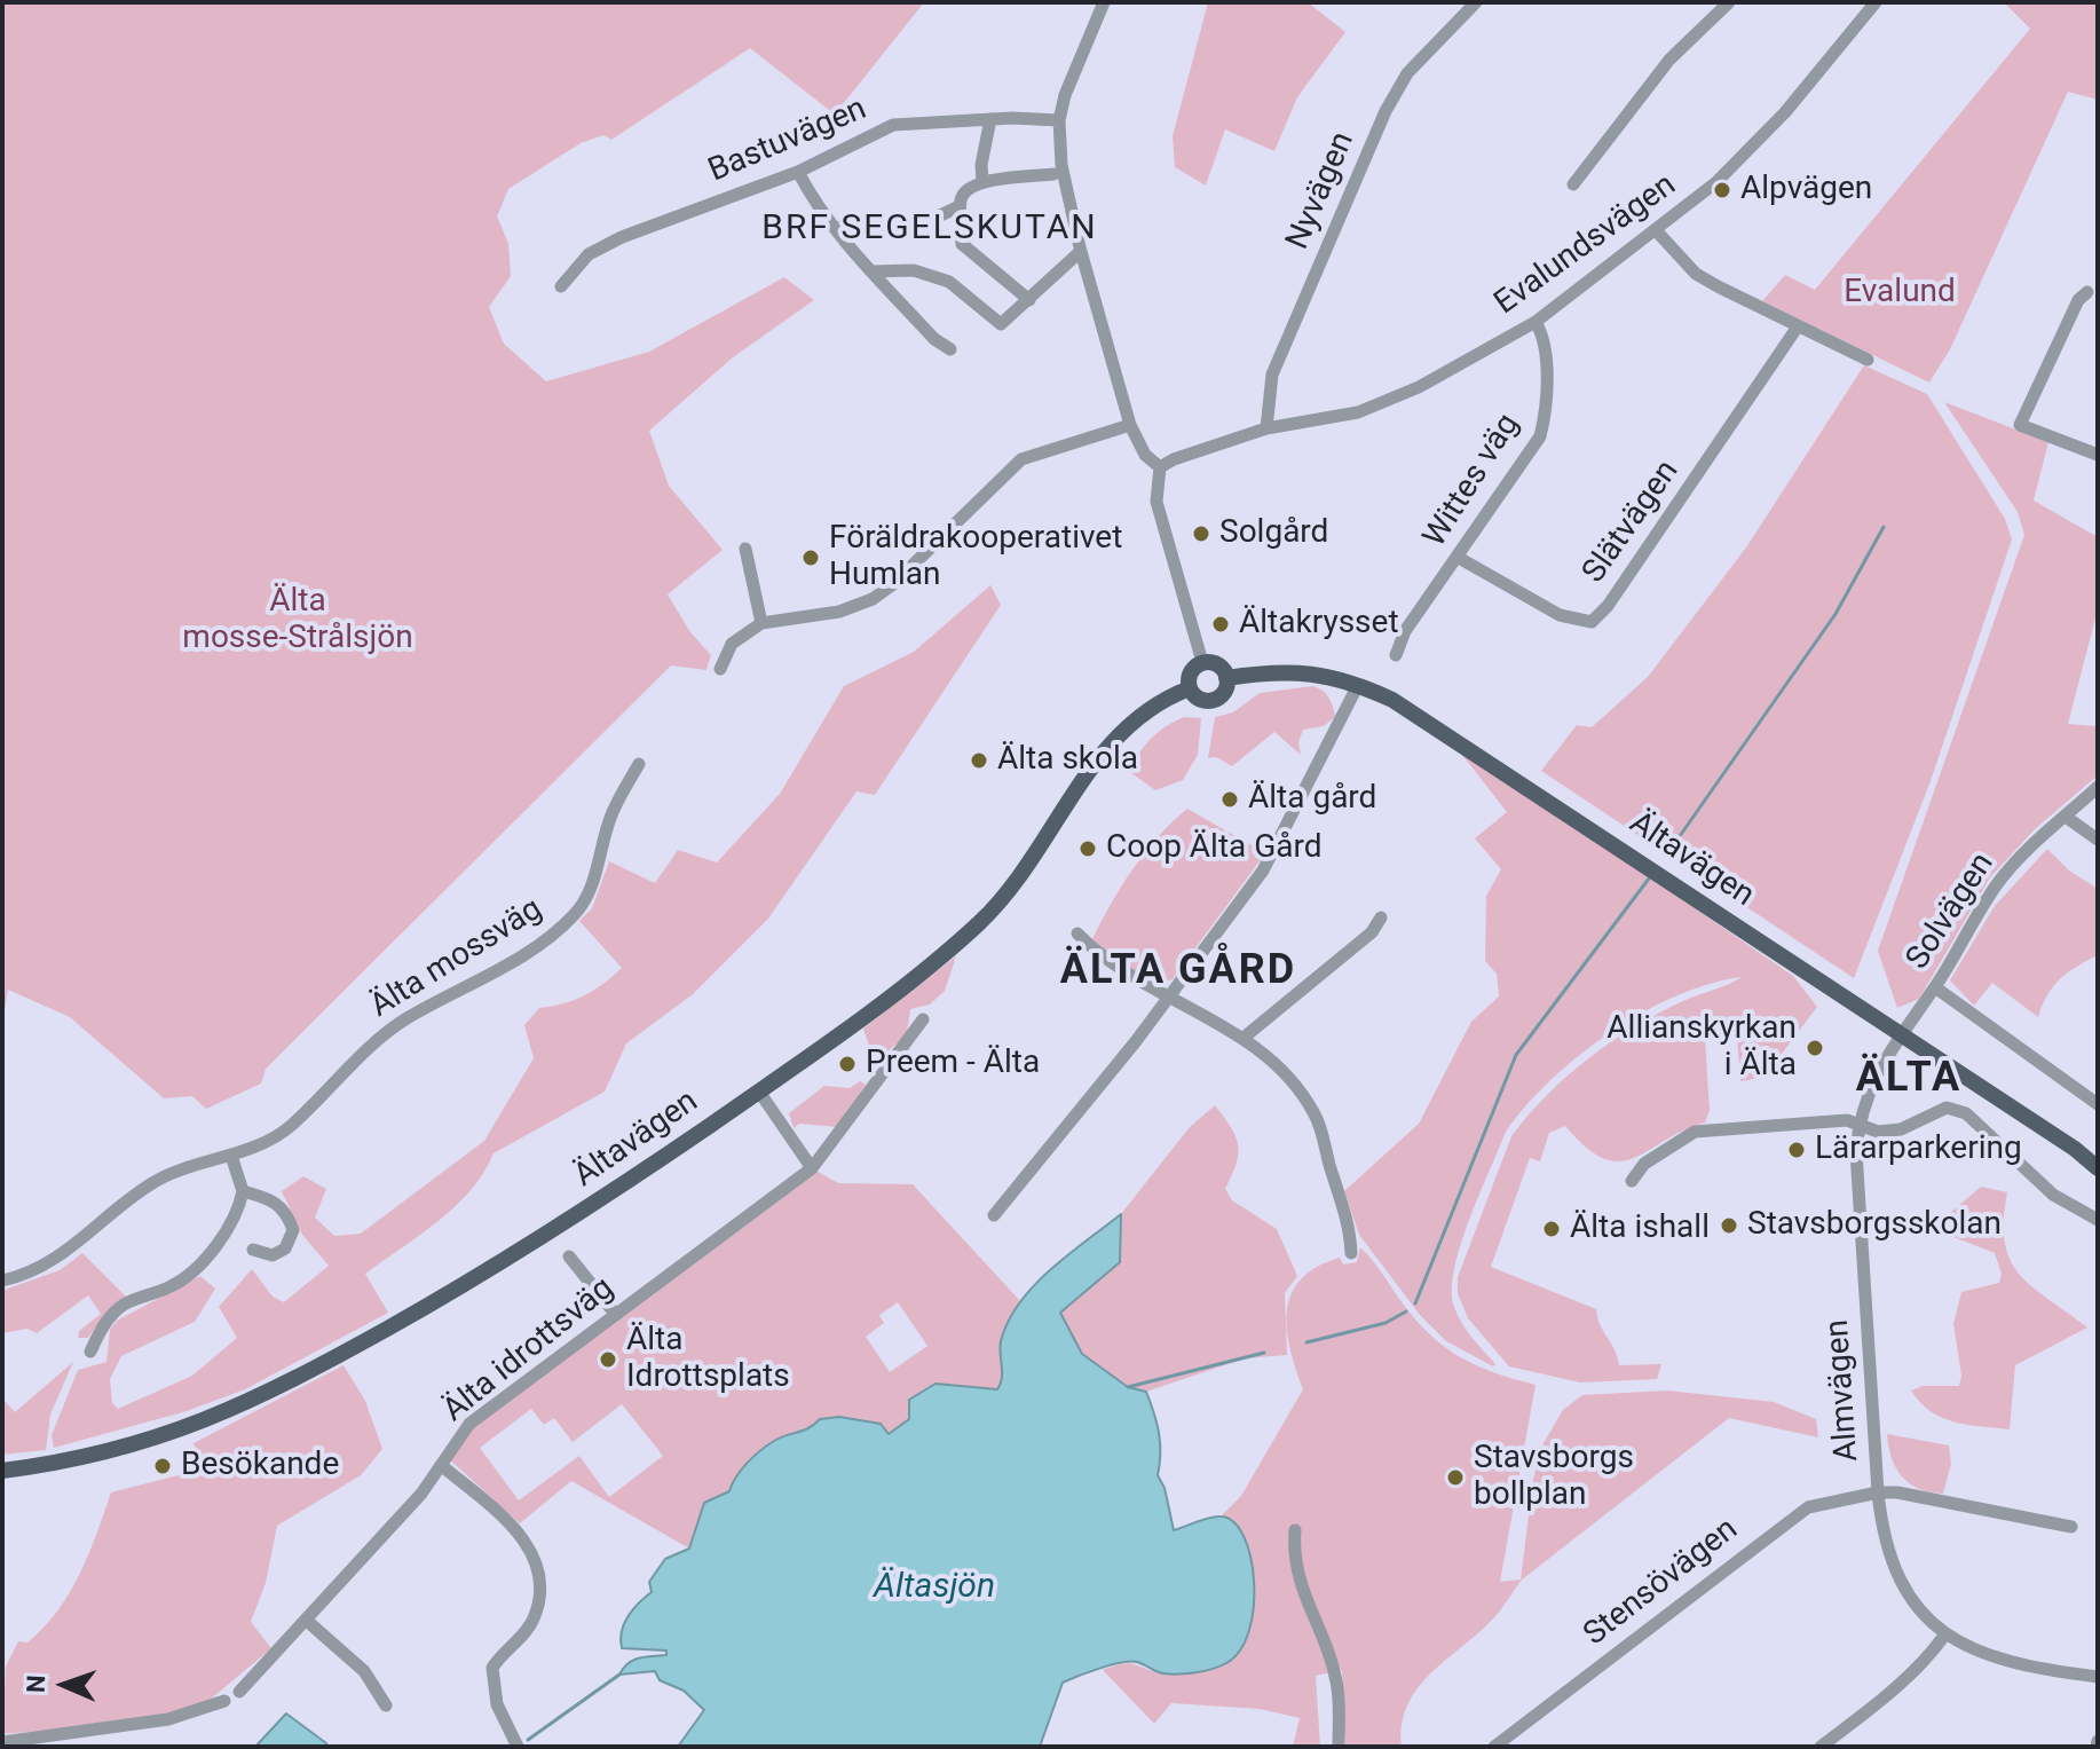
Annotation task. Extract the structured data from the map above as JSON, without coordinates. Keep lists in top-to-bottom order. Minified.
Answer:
{"streets":{"main road":["Ältavägen"],"street":["Bastuvägen","Nyvägen","Evalundsvägen","Wittes väg","Slätvägen","Solvägen","Älta mossväg","Älta idrottsväg","Almvägen","Stensövägen"]},"crossings":[["Nyvägen","Evalundsvägen"],["Evalundsvägen","Wittes väg"],["Wittes väg","Slätvägen"],["Ältavägen","Solvägen"],["Ältavägen","Almvägen"],["Solvägen","Almvägen"],["Almvägen","Stensövägen"]],"districts":["BRF SEGELSKUTAN","ÄLTA GÅRD","ÄLTA"],"water":["Ältasjön"],"parks":["Evalund","Älta mosse-Strålsjön"],"places":["Alpvägen","Solgård","Föräldrakooperativet Humlan","Ältakrysset","Älta skola","Älta gård","Coop Älta Gård","Allianskyrkan i Älta","Preem - Älta","Lärarparkering","Stavsborgsskolan","Älta ishall","Älta Idrottsplats","Besökande","Stavsborgs bollplan"],"north":"left"}
